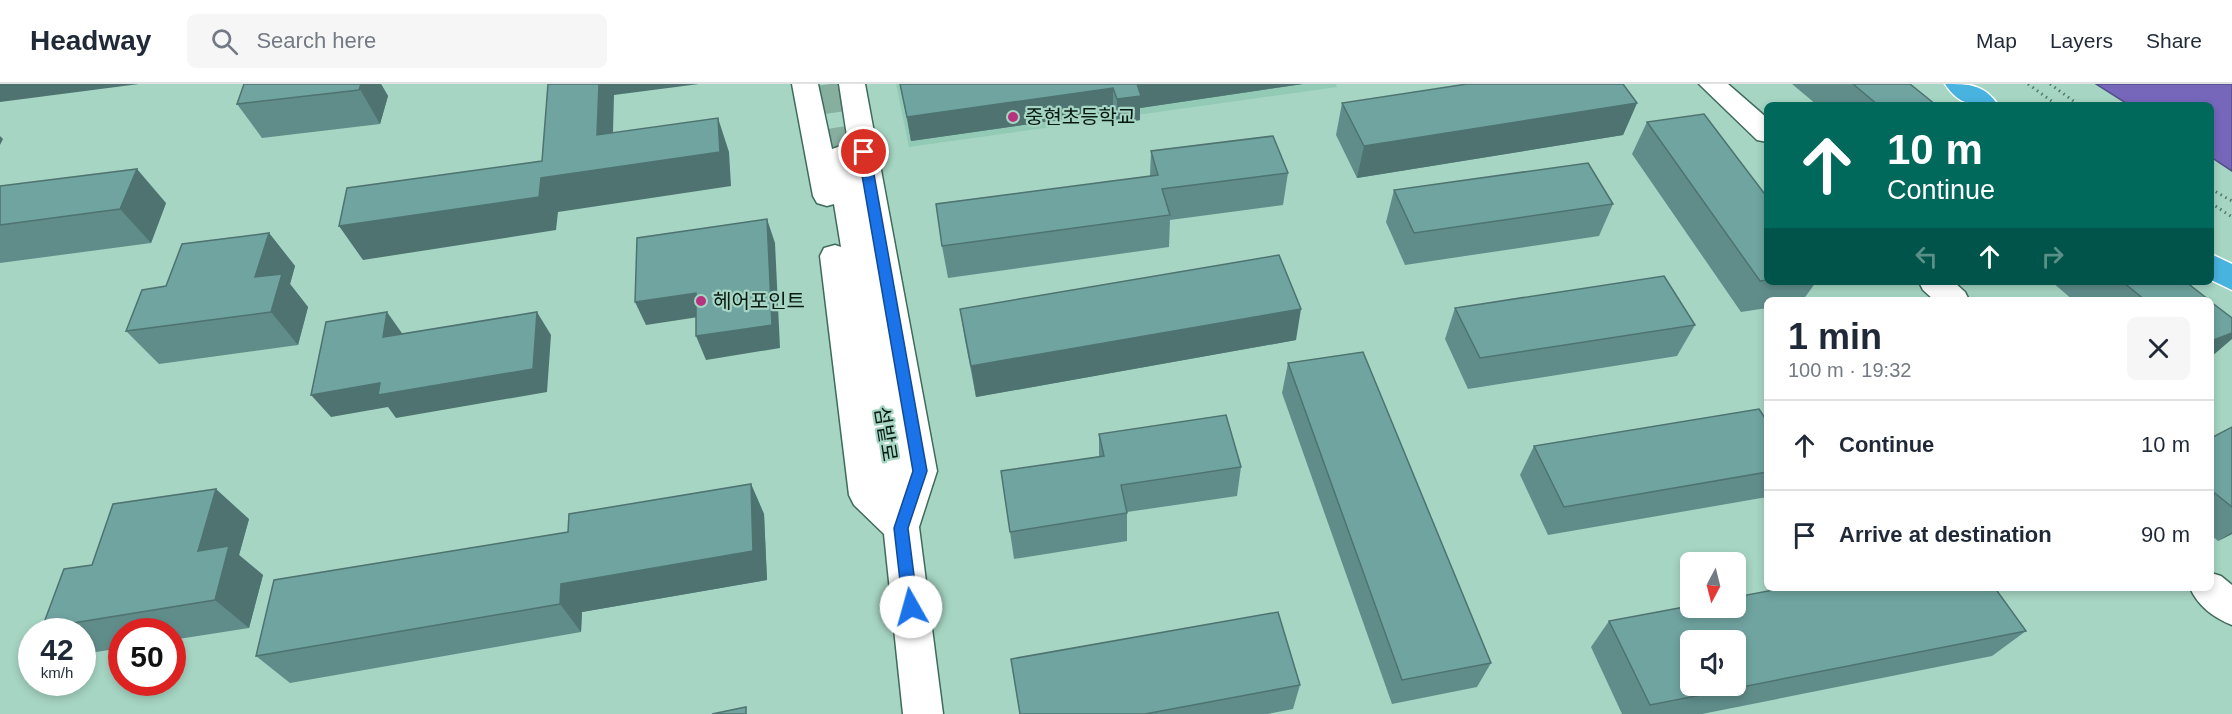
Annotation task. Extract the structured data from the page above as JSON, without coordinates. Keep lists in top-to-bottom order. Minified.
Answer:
{"streets":{"main road":["섬밭로"]},"places":["중현초등학교","헤어포인트"],"north":"bottom","page":{"header":"Headway","search":"Search here","nav":["Map","Layers","Share"],"turn":["10 m","Continue"],"heading":["1 min","100 m · 19:32"],"list":[{"name":"Continue","value":"10 m"},{"name":"Arrive at destination","value":"90 m"}],"speed":"42 km/h","limit":"50"}}
